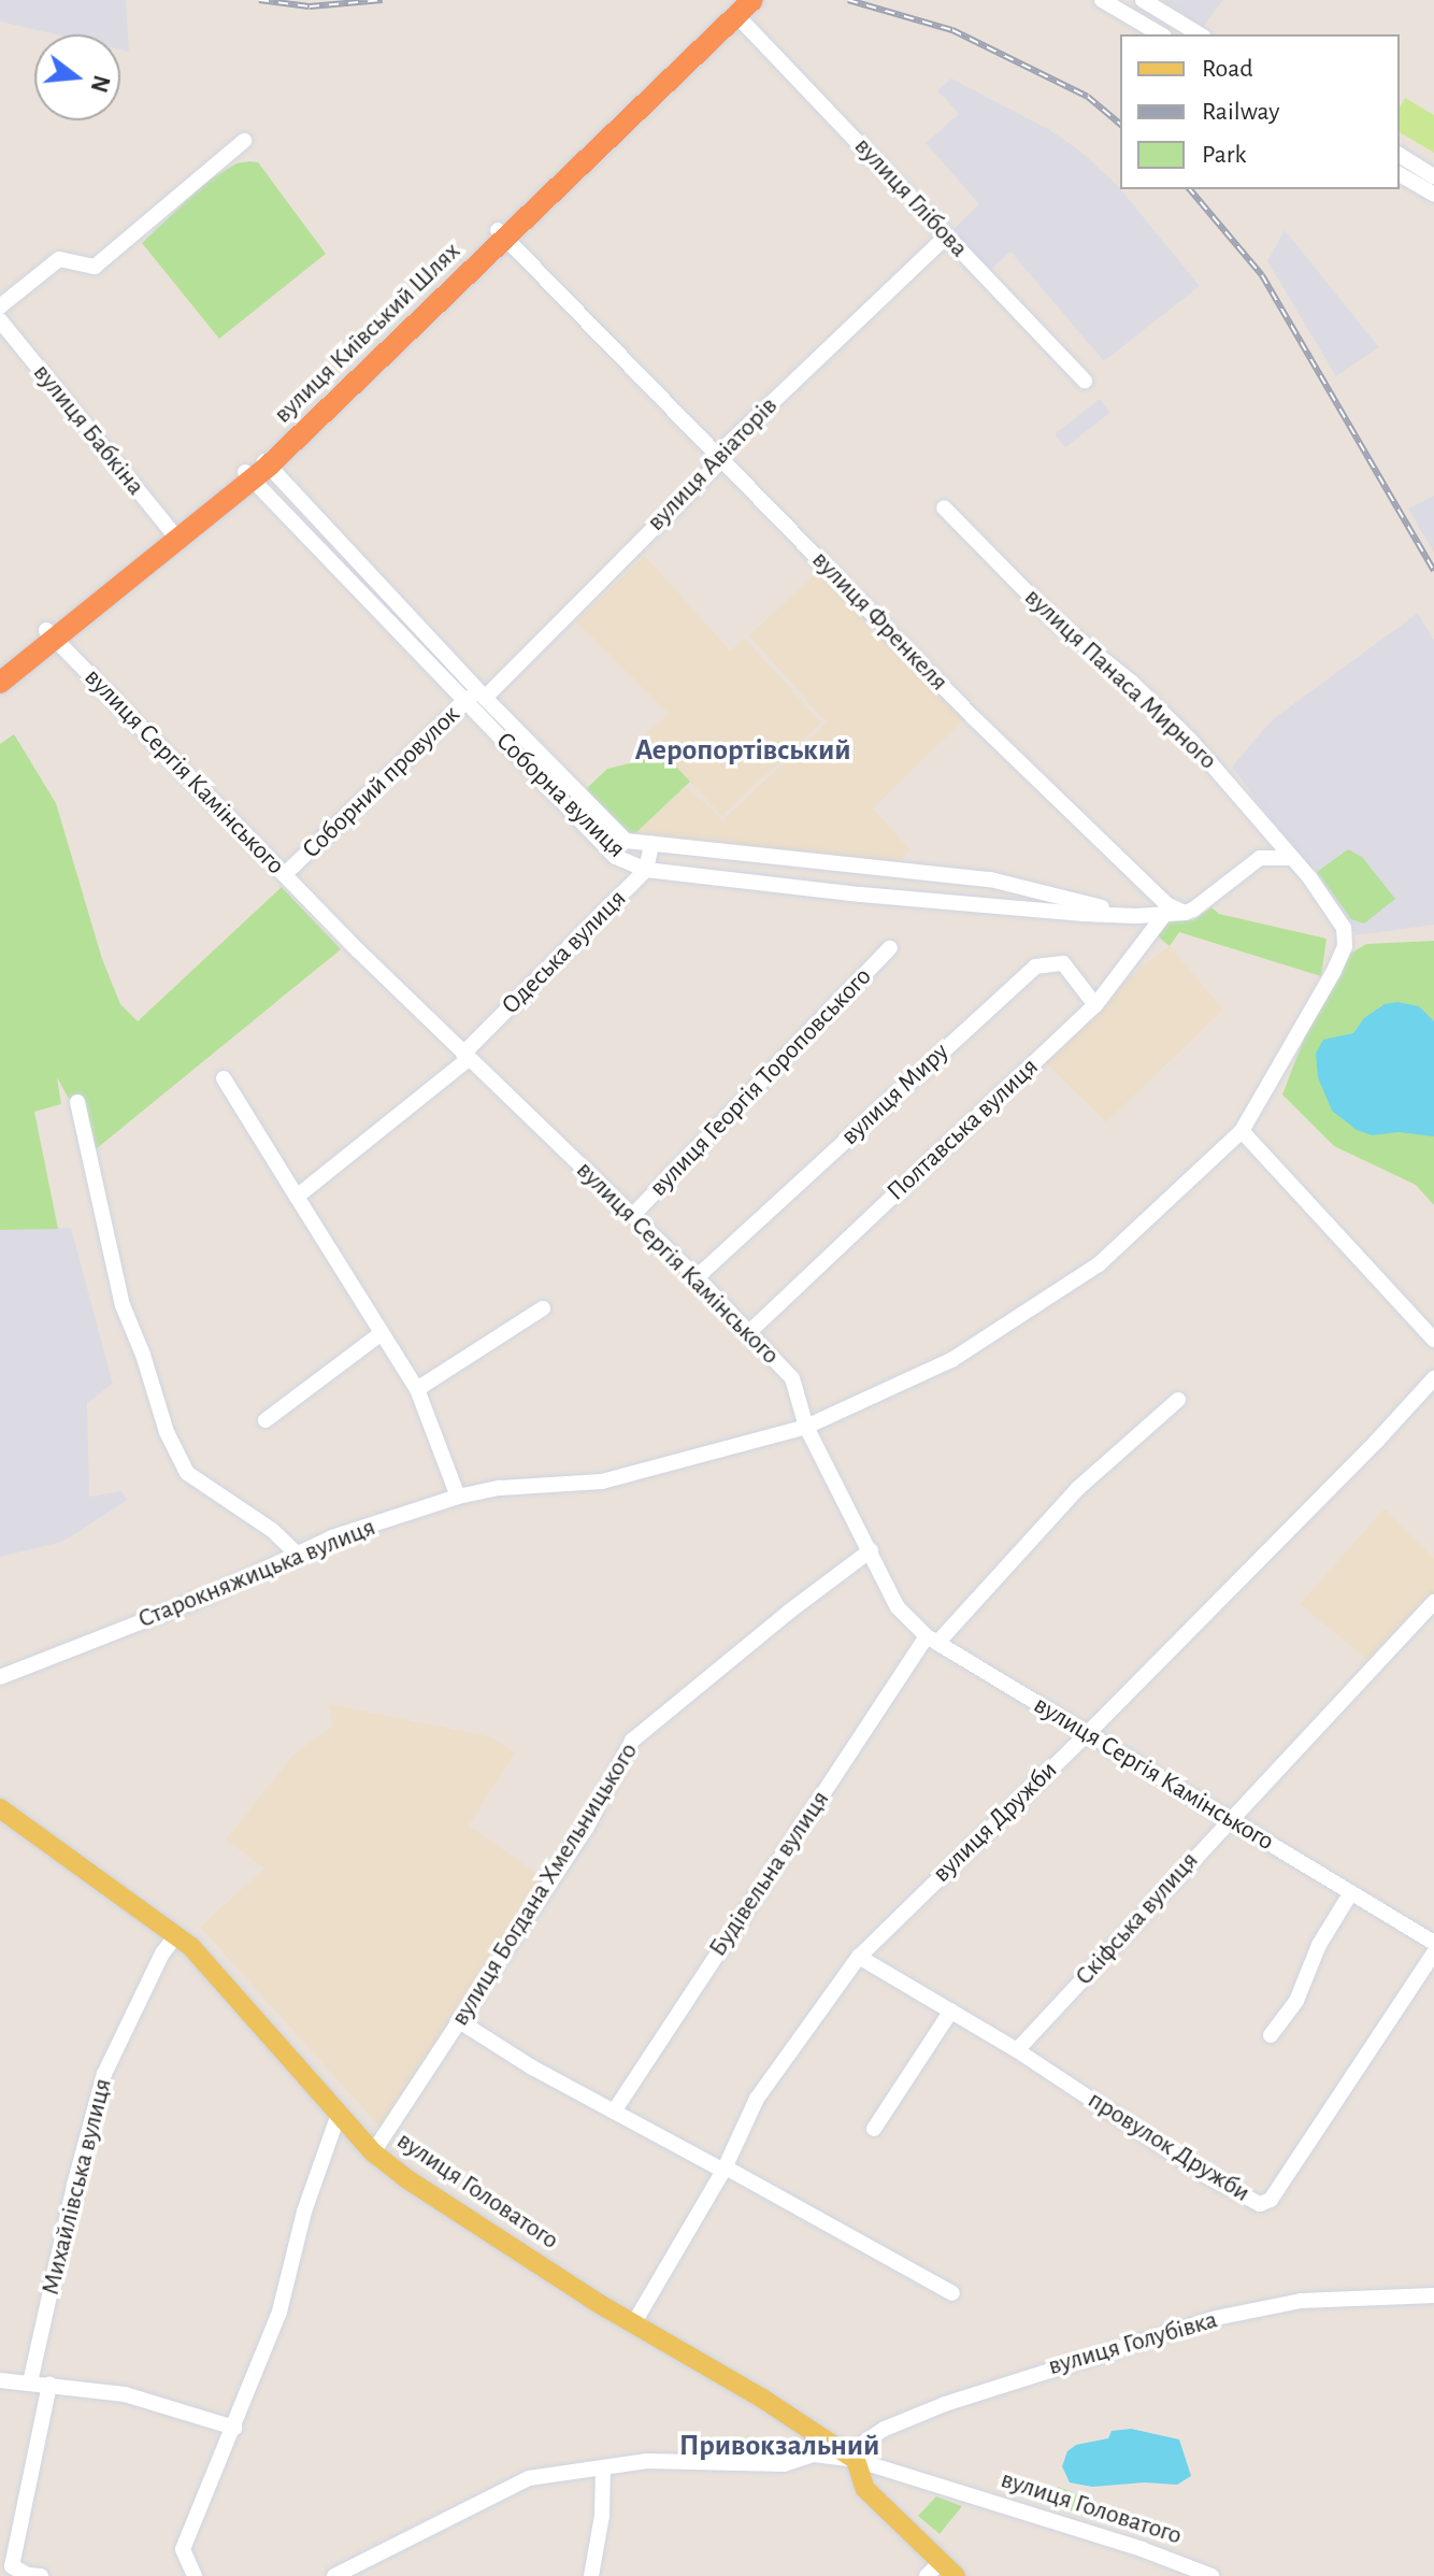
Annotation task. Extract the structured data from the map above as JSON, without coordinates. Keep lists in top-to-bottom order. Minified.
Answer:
{"streets":{"highway":["вулиця Київський Шлях"],"main road":["вулиця Головатого"],"street":["вулиця Глібова","вулиця Бабкіна","вулиця Авіаторів","вулиця Френкеля","вулиця Панаса Мирного","вулиця Сергія Камінського","Соборний провулок","Соборна вулиця","Одеська вулиця","вулиця Георгія Тороповського","вулиця Миру","Полтавська вулиця","Старокняжицька вулиця","вулиця Дружби","Будівельна вулиця","вулиця Богдана Хмельницького","Скіфська вулиця","провулок Дружби","Михайлівська вулиця","вулиця Голубівка"]},"crossings":[["вулиця Глібова","вулиця Київський Шлях"],["вулиця Глібова","вулиця Авіаторів"],["вулиця Київський Шлях","вулиця Бабкіна"],["вулиця Київський Шлях","вулиця Френкеля"],["вулиця Київський Шлях","вулиця Сергія Камінського"],["вулиця Київський Шлях","Соборна вулиця"],["вулиця Авіаторів","вулиця Френкеля"],["вулиця Авіаторів","Соборний провулок"],["вулиця Авіаторів","Соборна вулиця"],["вулиця Френкеля","Соборна вулиця"],["вулиця Панаса Мирного","Старокняжицька вулиця"],["вулиця Сергія Камінського","Соборний провулок"],["вулиця Сергія Камінського","Одеська вулиця"],["вулиця Сергія Камінського","вулиця Георгія Тороповського"],["вулиця Сергія Камінського","вулиця Миру"],["вулиця Сергія Камінського","Полтавська вулиця"],["вулиця Сергія Камінського","Старокняжицька вулиця"],["вулиця Сергія Камінського","вулиця Дружби"],["вулиця Сергія Камінського","Будівельна вулиця"],["вулиця Сергія Камінського","вулиця Богдана Хмельницького"],["вулиця Сергія Камінського","Скіфська вулиця"],["Соборний провулок","Соборна вулиця"],["Соборна вулиця","Одеська вулиця"],["Соборна вулиця","Полтавська вулиця"],["вулиця Миру","Полтавська вулиця"],["вулиця Дружби","провулок Дружби"],["вулиця Дружби","вулиця Головатого"],["вулиця Богдана Хмельницького","вулиця Головатого"],["Скіфська вулиця","провулок Дружби"],["Михайлівська вулиця","вулиця Головатого"],["вулиця Головатого","вулиця Голубівка"]],"districts":["Аеропортівський","Привокзальний"],"legend":["Road","Railway","Park"],"north":"right"}
